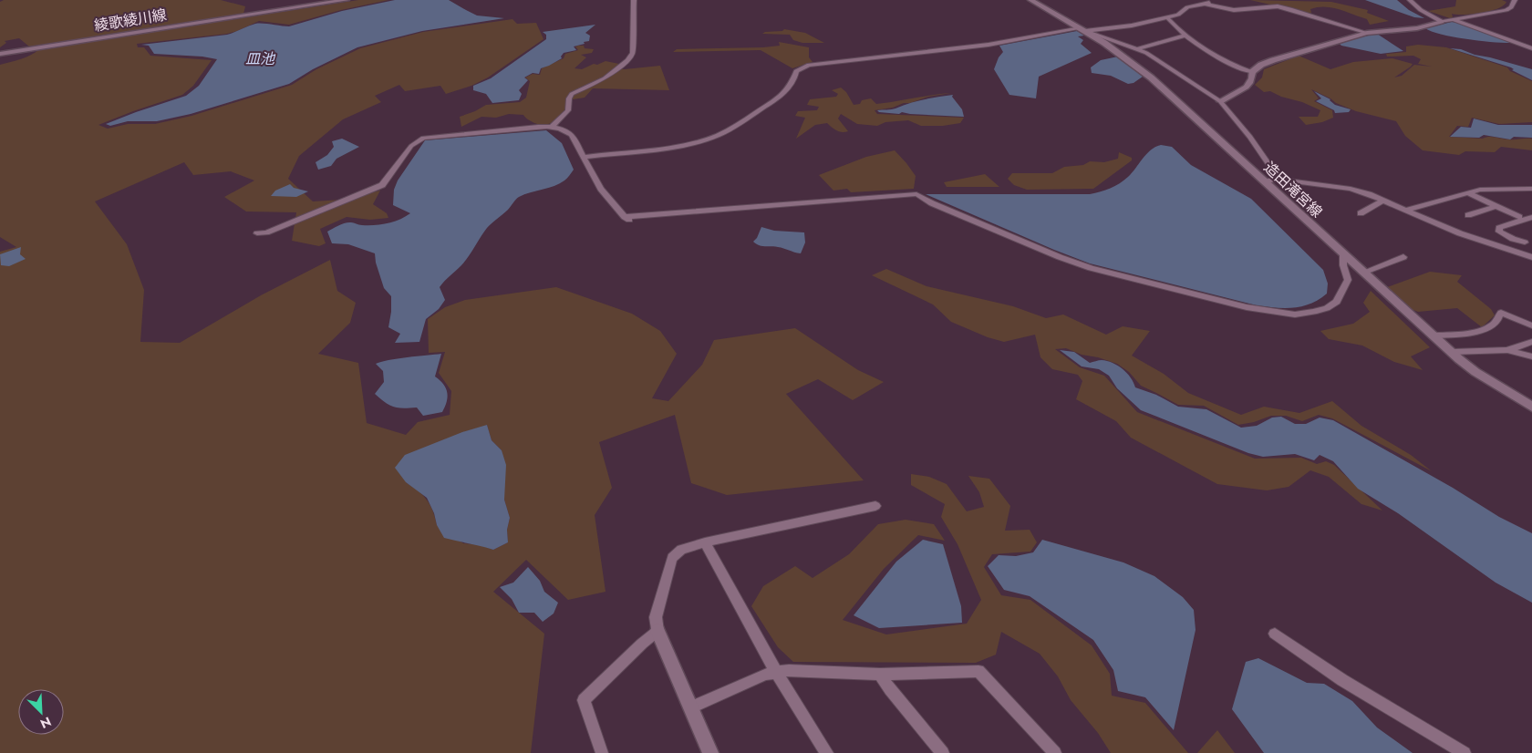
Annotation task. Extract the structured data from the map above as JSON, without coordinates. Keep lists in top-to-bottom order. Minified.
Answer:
{"streets":{"main road":["綾歌綾川線","造田滝宮線"]},"water":["皿池"],"north":"bottom right"}
